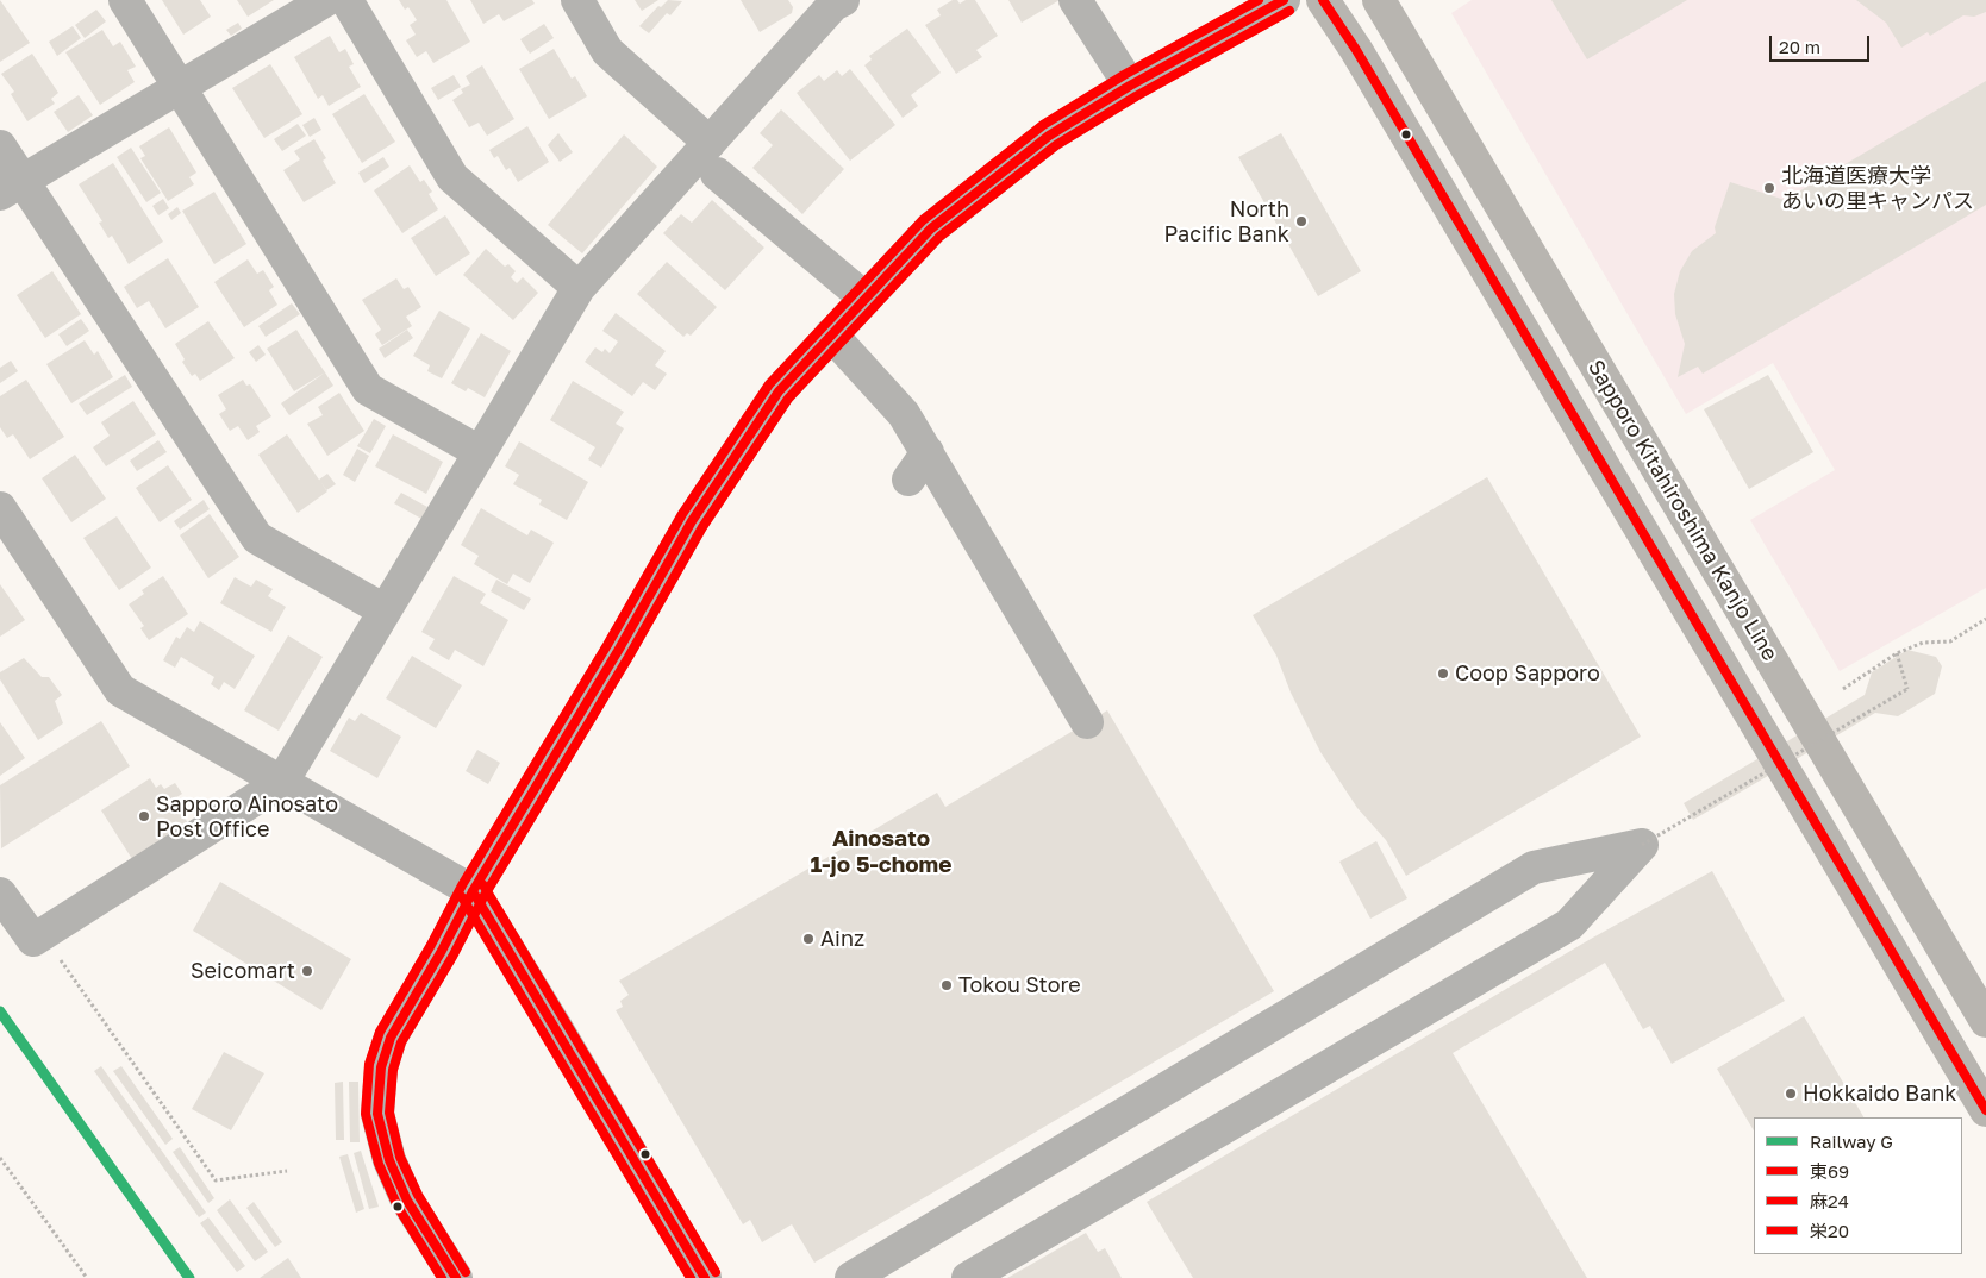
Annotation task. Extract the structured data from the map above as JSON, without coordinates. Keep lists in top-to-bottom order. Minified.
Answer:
{"streets":{"main road":["Sapporo Kitahiroshima Kanjo Line"]},"districts":["Ainosato 1-jo 5-chome"],"places":["北海道医療大学 あいの里キャンパス","North Pacific Bank","Coop Sapporo","Sapporo Ainosato Post Office","Ainz","Seicomart","Tokou Store","Hokkaido Bank"],"lines":["transit line 東69","transit line 栄20","transit line 麻24","rail line G"],"legend":["Railway G","東69","麻24","栄20"],"scale_bar":"20 m"}
